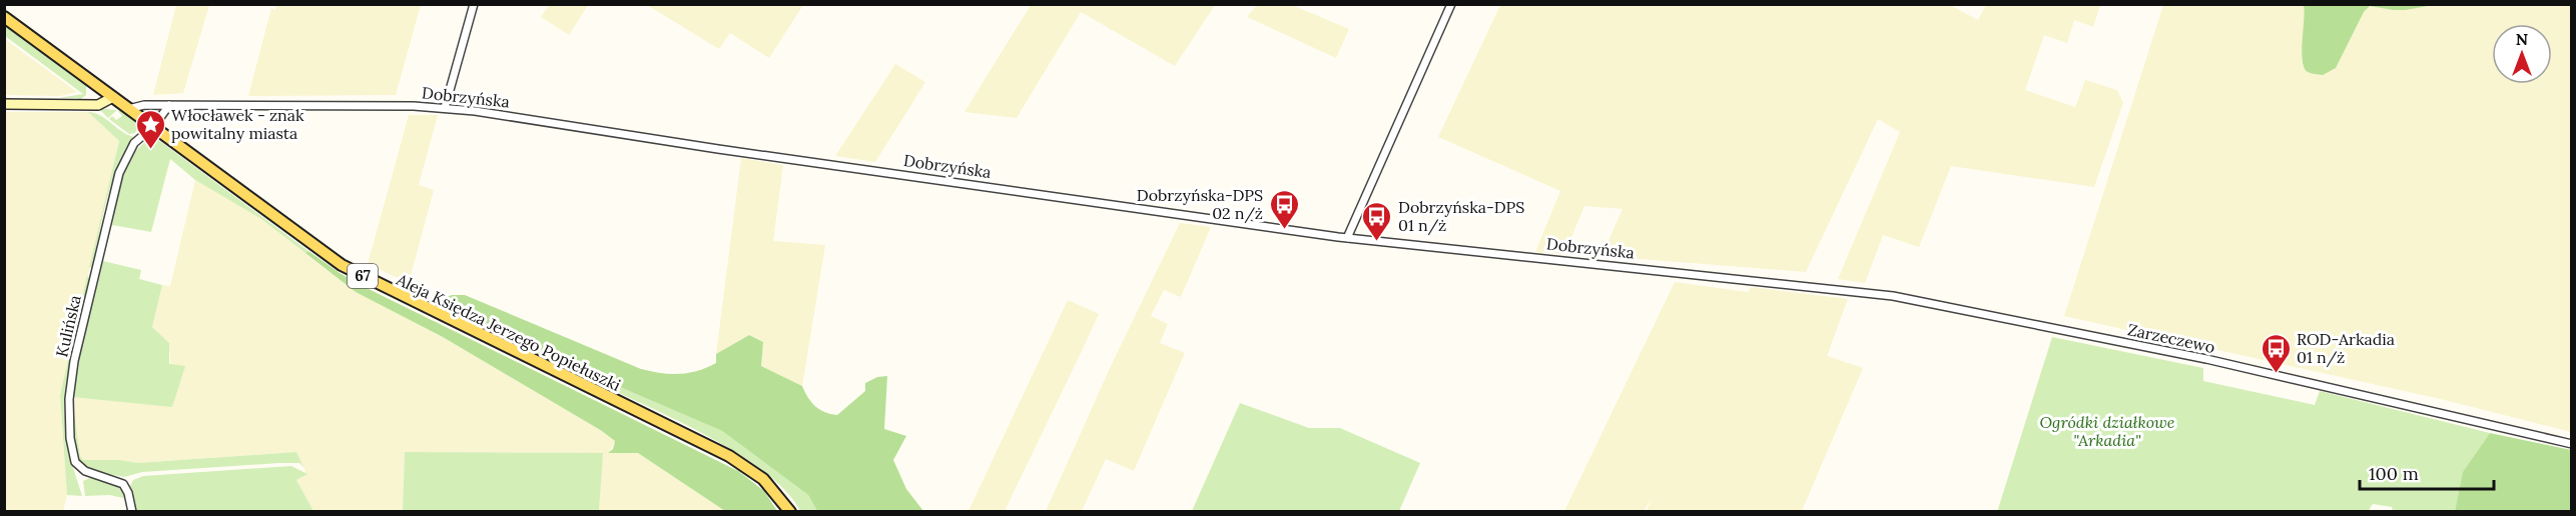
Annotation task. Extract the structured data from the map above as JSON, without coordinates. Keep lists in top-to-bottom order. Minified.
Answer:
{"streets":{"main road":["67","Aleja Księdza Jerzego Popiełuszki"],"street":["Dobrzyńska","Kulińska","Zarzeczewo"]},"crossings":[["Dobrzyńska","67"],["Dobrzyńska","Aleja Księdza Jerzego Popiełuszki"],["Dobrzyńska","Zarzeczewo"],["67","Aleja Księdza Jerzego Popiełuszki"],["Kulińska","Aleja Księdza Jerzego Popiełuszki"]],"parks":["Ogródki działkowe \"Arkadia\""],"places":{"place":["Włocławek - znak powitalny miasta"],"bus stop":["Dobrzyńska-DPS 02 n/ż","Dobrzyńska-DPS 01 n/ż","ROD-Arkadia 01 n/ż"]},"scale_bar":"100 m","north":"top"}
